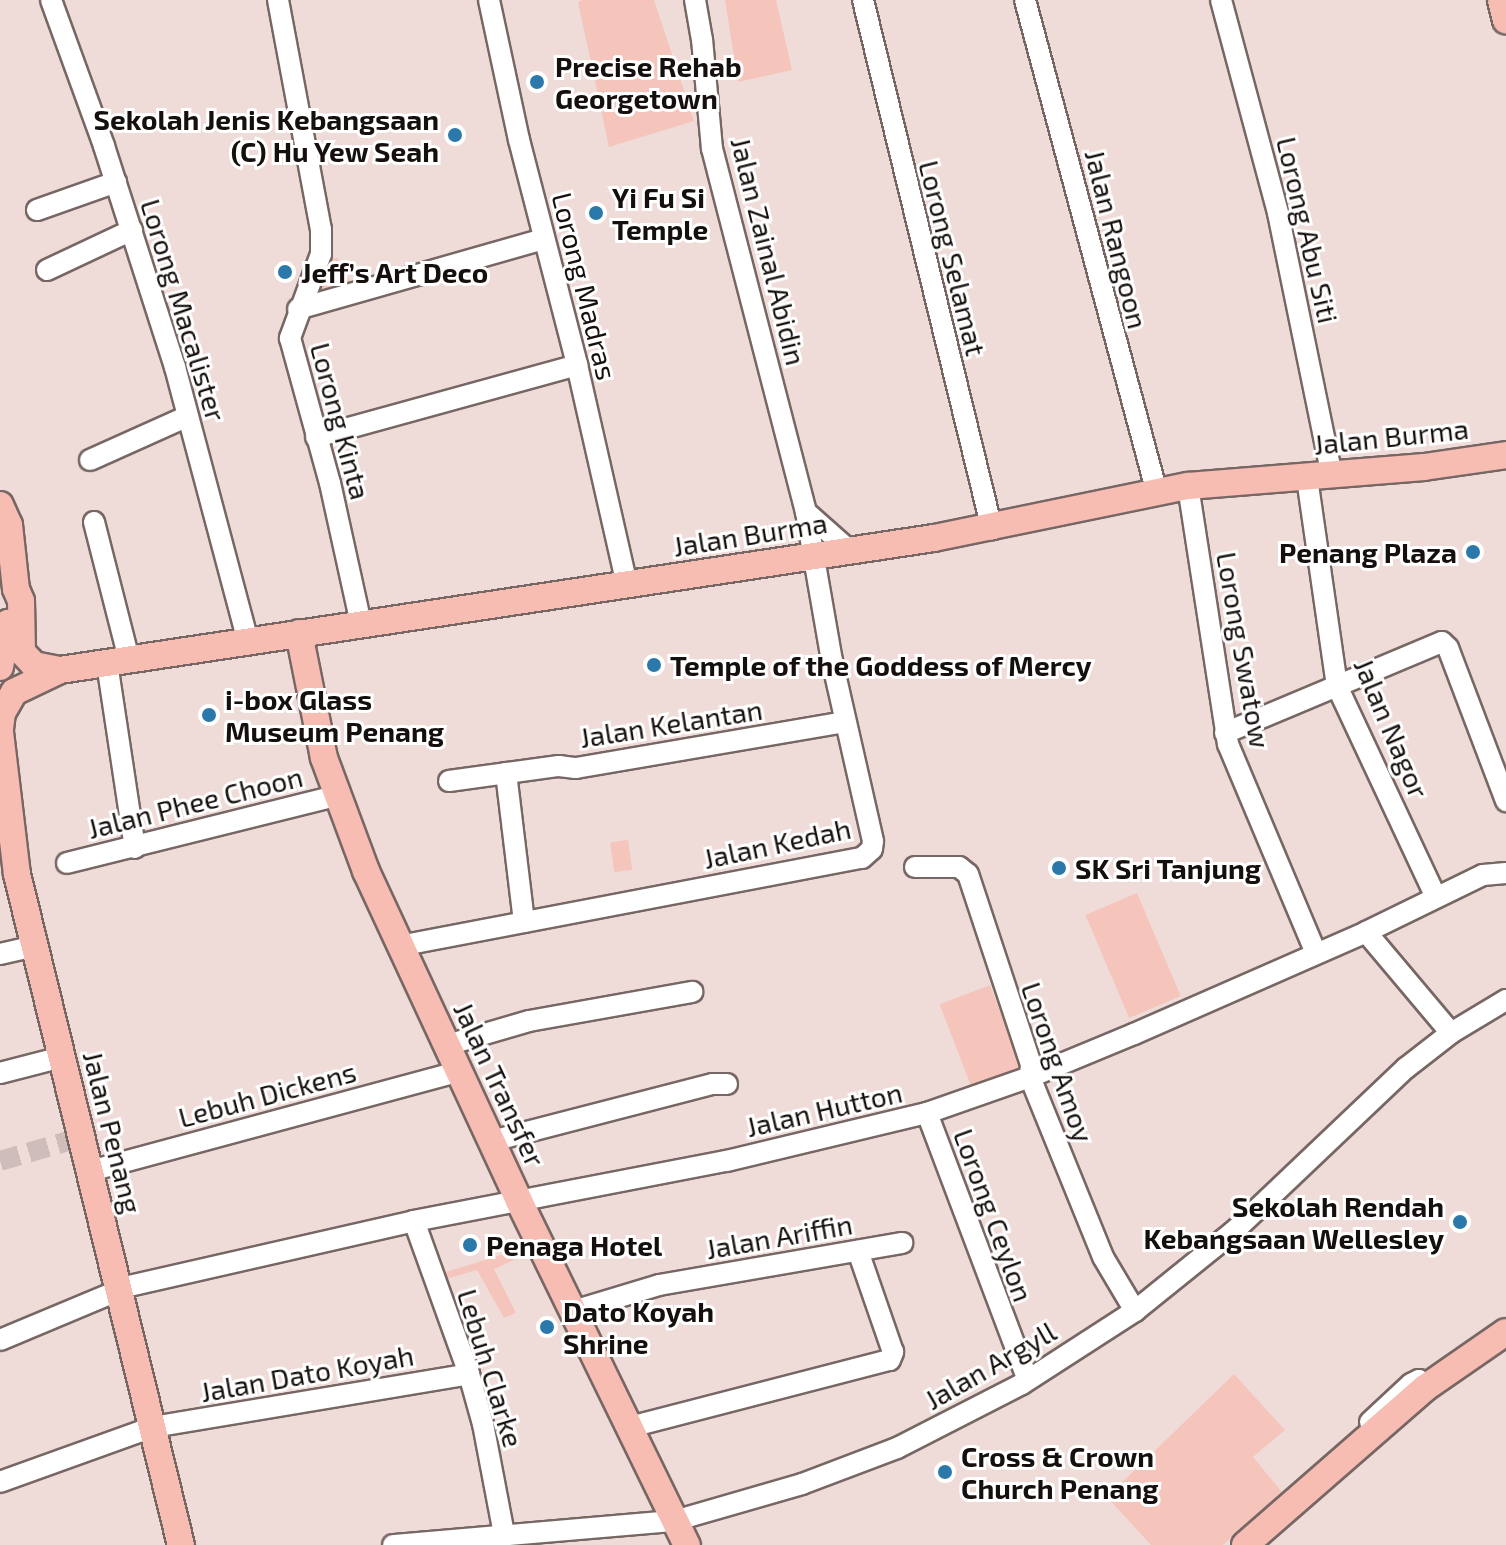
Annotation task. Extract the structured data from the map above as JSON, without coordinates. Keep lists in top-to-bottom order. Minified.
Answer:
{"streets":{"main road":["Jalan Burma","Jalan Transfer","Jalan Penang"],"street":["Lorong Abu Siti","Jalan Rangoon","Jalan Zainal Abidin","Lorong Selamat","Lorong Madras","Lorong Macalister","Lorong Kinta","Lorong Swatow","Jalan Kelantan","Jalan Nagor","Jalan Phee Choon","Jalan Kedah","Lorong Amoy","Lebuh Dickens","Jalan Hutton","Lorong Ceylon","Jalan Ariffin","Jalan Argyll","Lebuh Clarke","Jalan Dato Koyah"]},"crossings":[["Lorong Abu Siti","Jalan Burma"],["Lorong Abu Siti","Jalan Nagor"],["Jalan Rangoon","Jalan Burma"],["Jalan Zainal Abidin","Jalan Burma"],["Jalan Zainal Abidin","Jalan Kedah"],["Lorong Selamat","Jalan Burma"],["Lorong Madras","Jalan Burma"],["Lorong Macalister","Jalan Burma"],["Lorong Kinta","Jalan Burma"],["Jalan Burma","Lorong Swatow"],["Jalan Burma","Jalan Nagor"],["Jalan Burma","Jalan Kedah"],["Jalan Burma","Jalan Transfer"],["Jalan Burma","Jalan Penang"],["Lorong Swatow","Jalan Hutton"],["Jalan Kelantan","Jalan Kedah"],["Jalan Nagor","Jalan Hutton"],["Jalan Phee Choon","Jalan Transfer"],["Jalan Kedah","Jalan Transfer"],["Lorong Amoy","Jalan Hutton"],["Lorong Amoy","Jalan Argyll"],["Jalan Transfer","Lebuh Dickens"],["Jalan Transfer","Jalan Hutton"],["Jalan Transfer","Jalan Ariffin"],["Jalan Transfer","Jalan Argyll"],["Lebuh Dickens","Jalan Penang"],["Jalan Hutton","Jalan Penang"],["Jalan Hutton","Lorong Ceylon"],["Jalan Hutton","Lebuh Clarke"],["Jalan Penang","Jalan Dato Koyah"],["Lorong Ceylon","Jalan Argyll"],["Jalan Argyll","Lebuh Clarke"],["Lebuh Clarke","Jalan Dato Koyah"]],"places":["Precise Rehab Georgetown","Sekolah Jenis Kebangsaan (C) Hu Yew Seah","Yi Fu Si Temple","Jeff’s Art Deco","Penang Plaza","Temple of the Goddess of Mercy","i-box Glass Museum Penang","SK Sri Tanjung","Sekolah Rendah Kebangsaan Wellesley","Penaga Hotel","Dato Koyah Shrine","Cross & Crown Church Penang"]}
